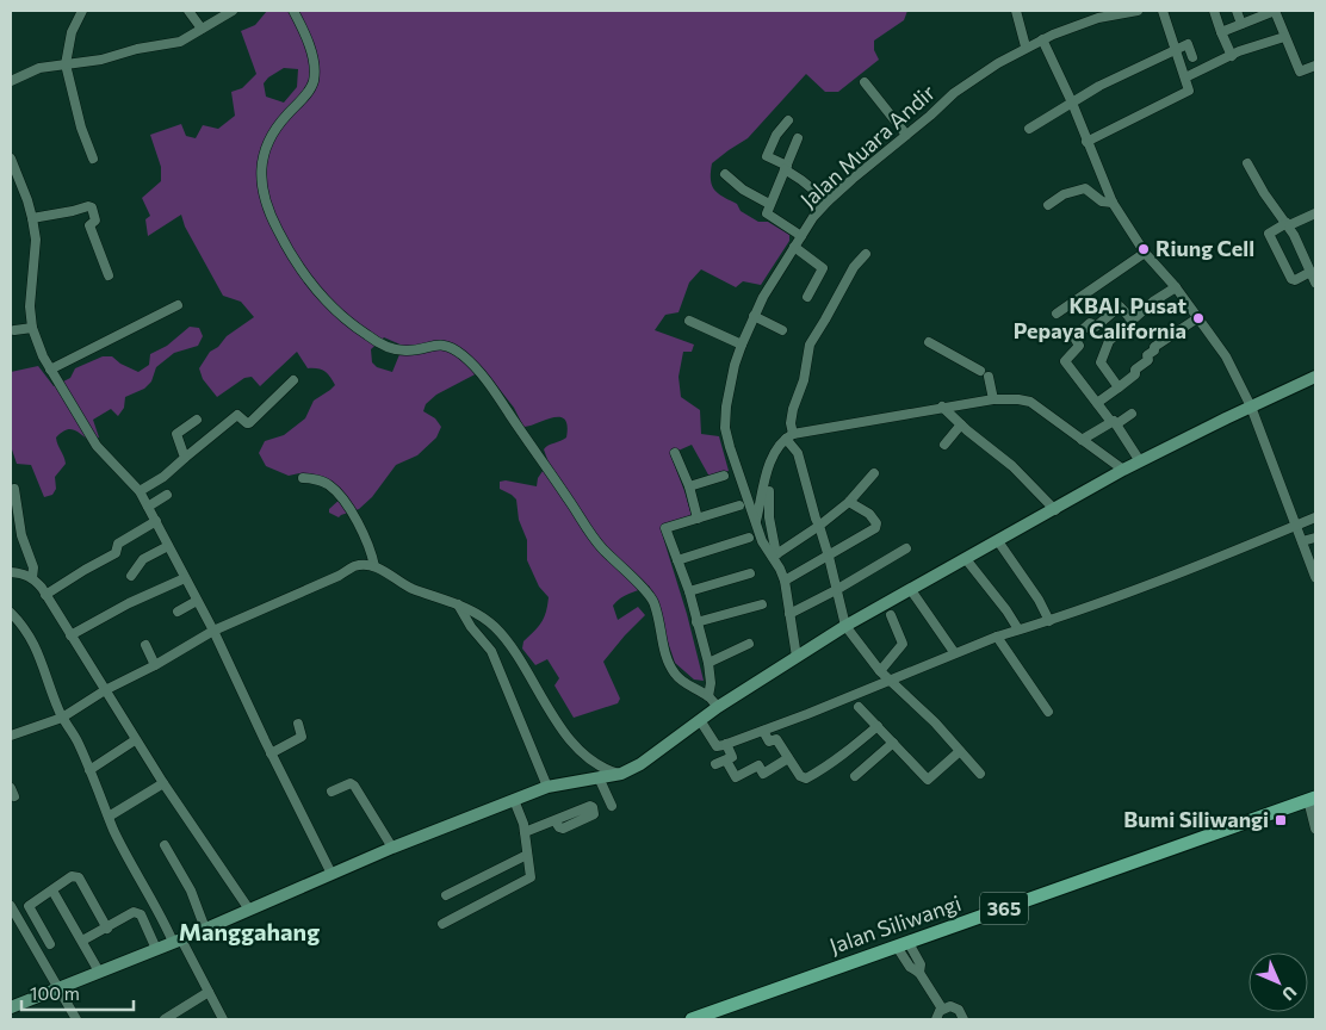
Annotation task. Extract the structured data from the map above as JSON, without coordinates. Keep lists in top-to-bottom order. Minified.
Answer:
{"streets":{"main road":["365","Jalan Siliwangi"],"street":["Jalan Muara Andir"]},"districts":["Manggahang"],"places":{"other":["Riung Cell","KBAI. Pusat Pepaya California"],"transit":["Bumi Siliwangi"]},"scale_bar":"100 m","north":"bottom right"}
